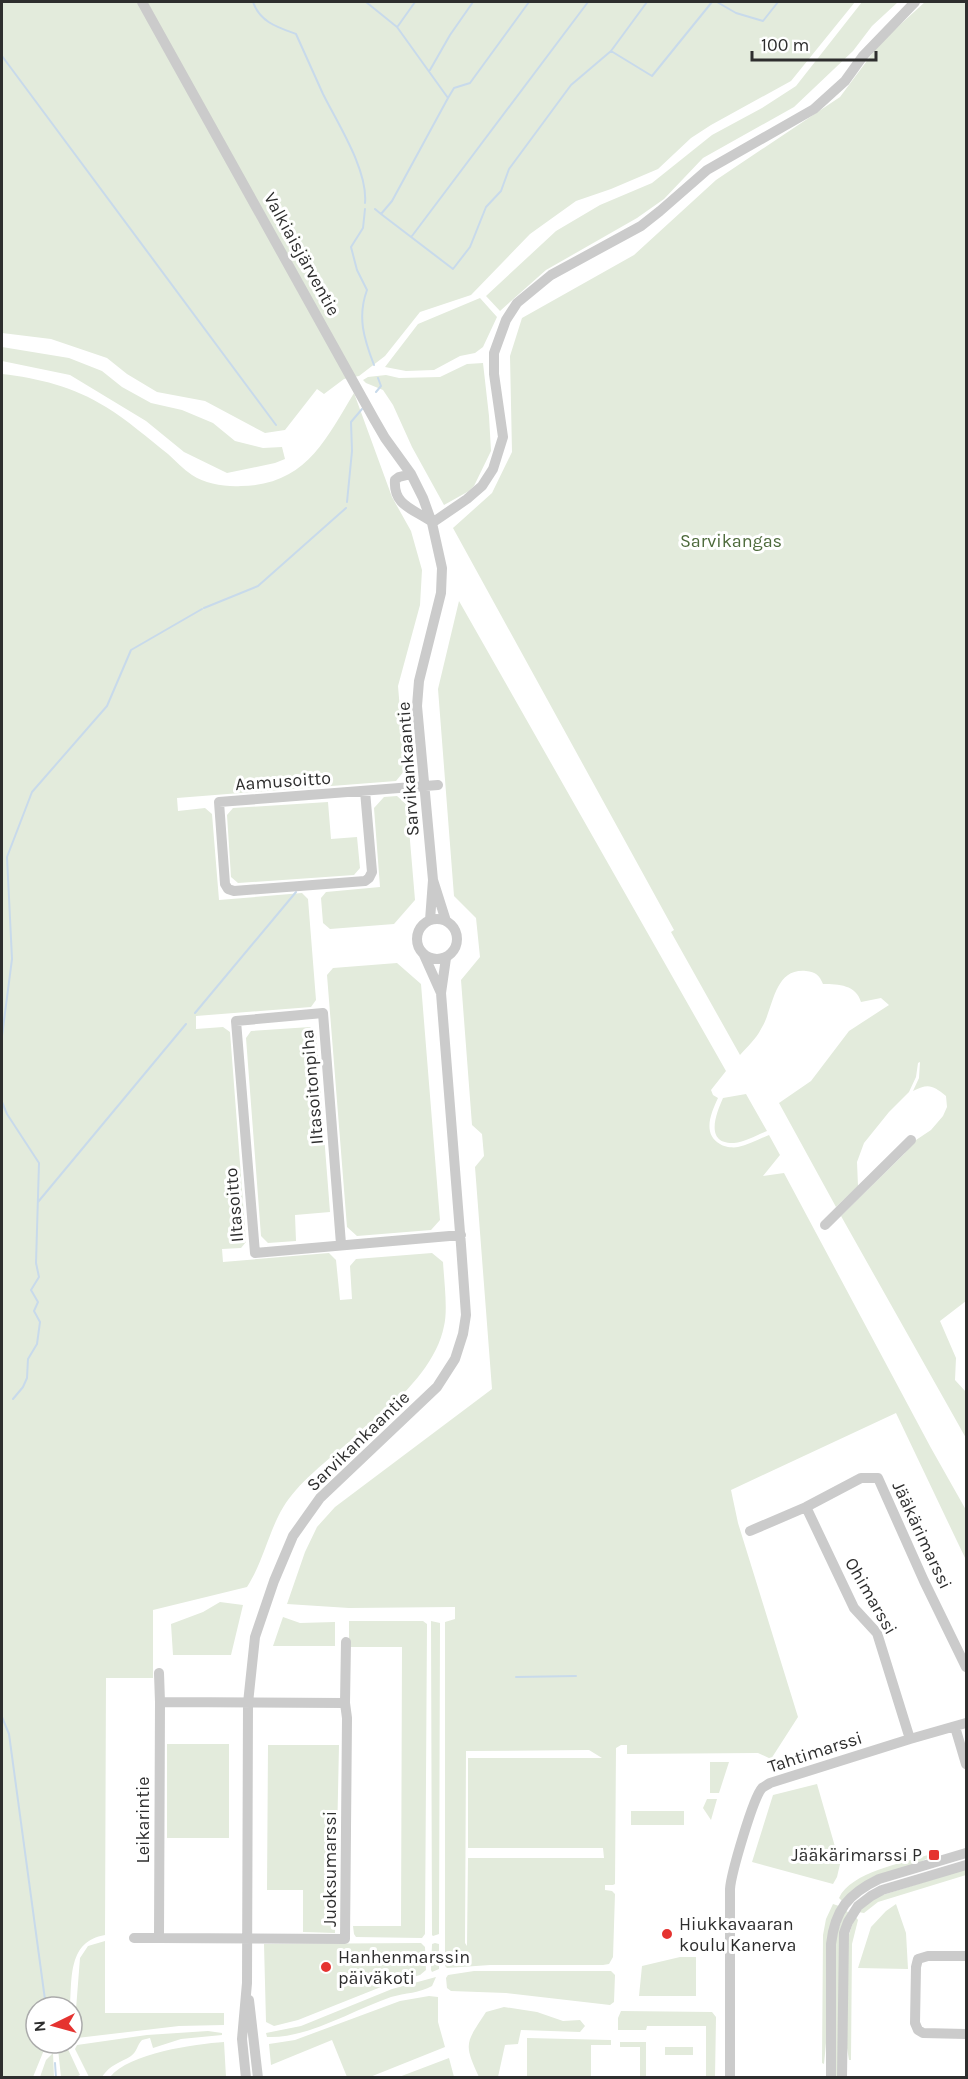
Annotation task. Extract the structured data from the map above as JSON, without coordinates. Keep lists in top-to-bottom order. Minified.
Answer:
{"streets":{"street":["Valkiaisjärventie","Sarvikankaantie","Aamusoitto","Iltasoitonpiha","Iltasoitto","Jääkärimarssi","Ohimarssi","Tahtimarssi","Leikarintie","Juoksumarssi"]},"crossings":[["Valkiaisjärventie","Sarvikankaantie"],["Sarvikankaantie","Aamusoitto"],["Sarvikankaantie","Iltasoitto"],["Sarvikankaantie","Juoksumarssi"],["Iltasoitonpiha","Iltasoitto"],["Jääkärimarssi","Ohimarssi"],["Ohimarssi","Tahtimarssi"]],"parks":["Sarvikangas"],"places":{"transit":["Jääkärimarssi P"],"other":["Hiukkavaaran koulu Kanerva","Hanhenmarssin päiväkoti"]},"scale_bar":"100 m","north":"left"}
